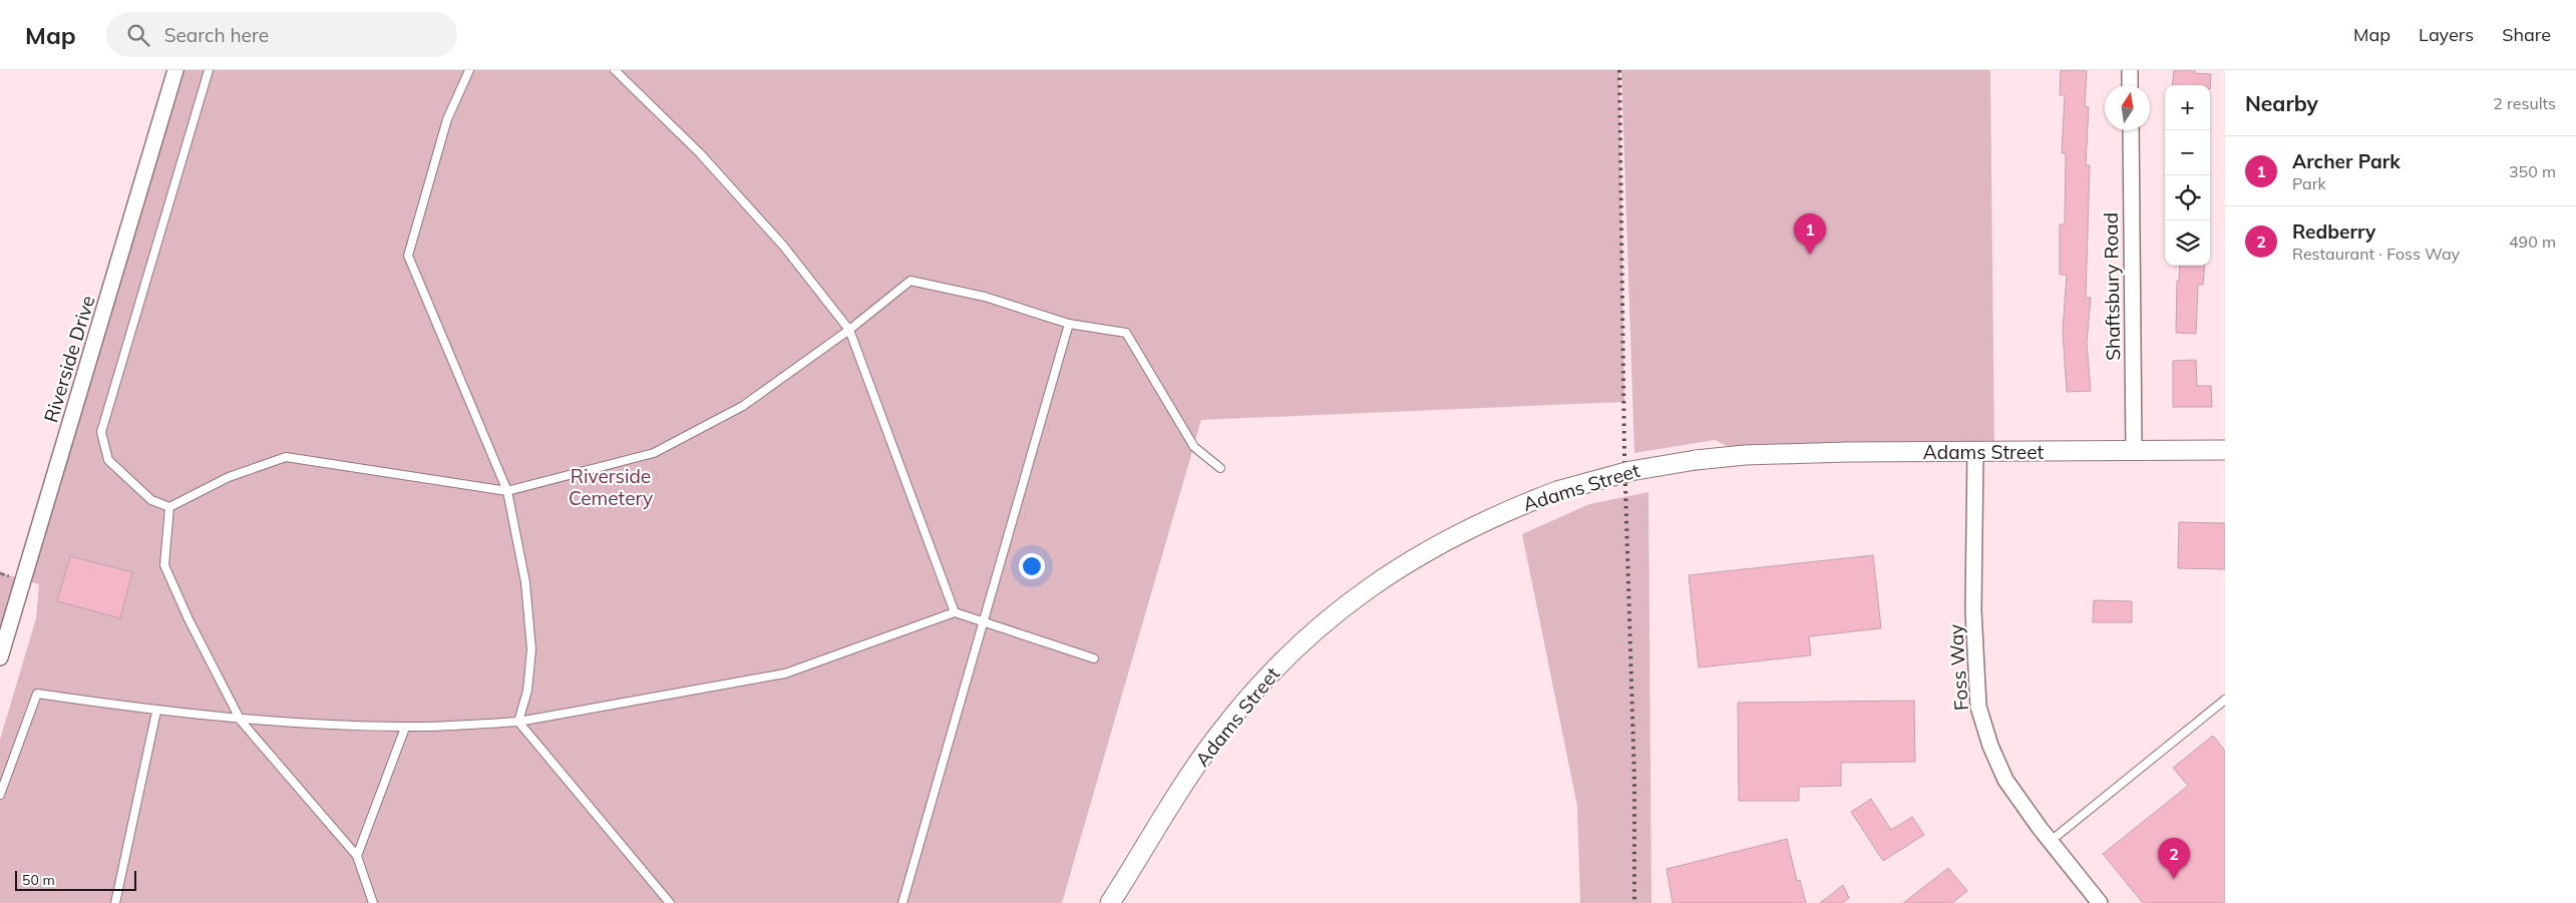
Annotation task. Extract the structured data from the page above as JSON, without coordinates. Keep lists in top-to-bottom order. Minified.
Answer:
{"streets":{"street":["Shaftsbury Road","Riverside Drive","Adams Street","Foss Way"]},"crossings":[["Shaftsbury Road","Adams Street"],["Adams Street","Foss Way"]],"parks":["Riverside Cemetery"],"scale_bar":"50 m","north":"top","page":{"header":"Map","search":"Search here","nav":["Map","Layers","Share"],"heading":["Nearby","2 results"],"map_buttons":["+","−"],"list":[{"mark":"1","name":"Archer Park","note":"Park","value":"350 m"},{"mark":"2","name":"Redberry","note":"Restaurant · Foss Way","value":"490 m"}],"pins":["1","2"],"scale":"50 m"}}
